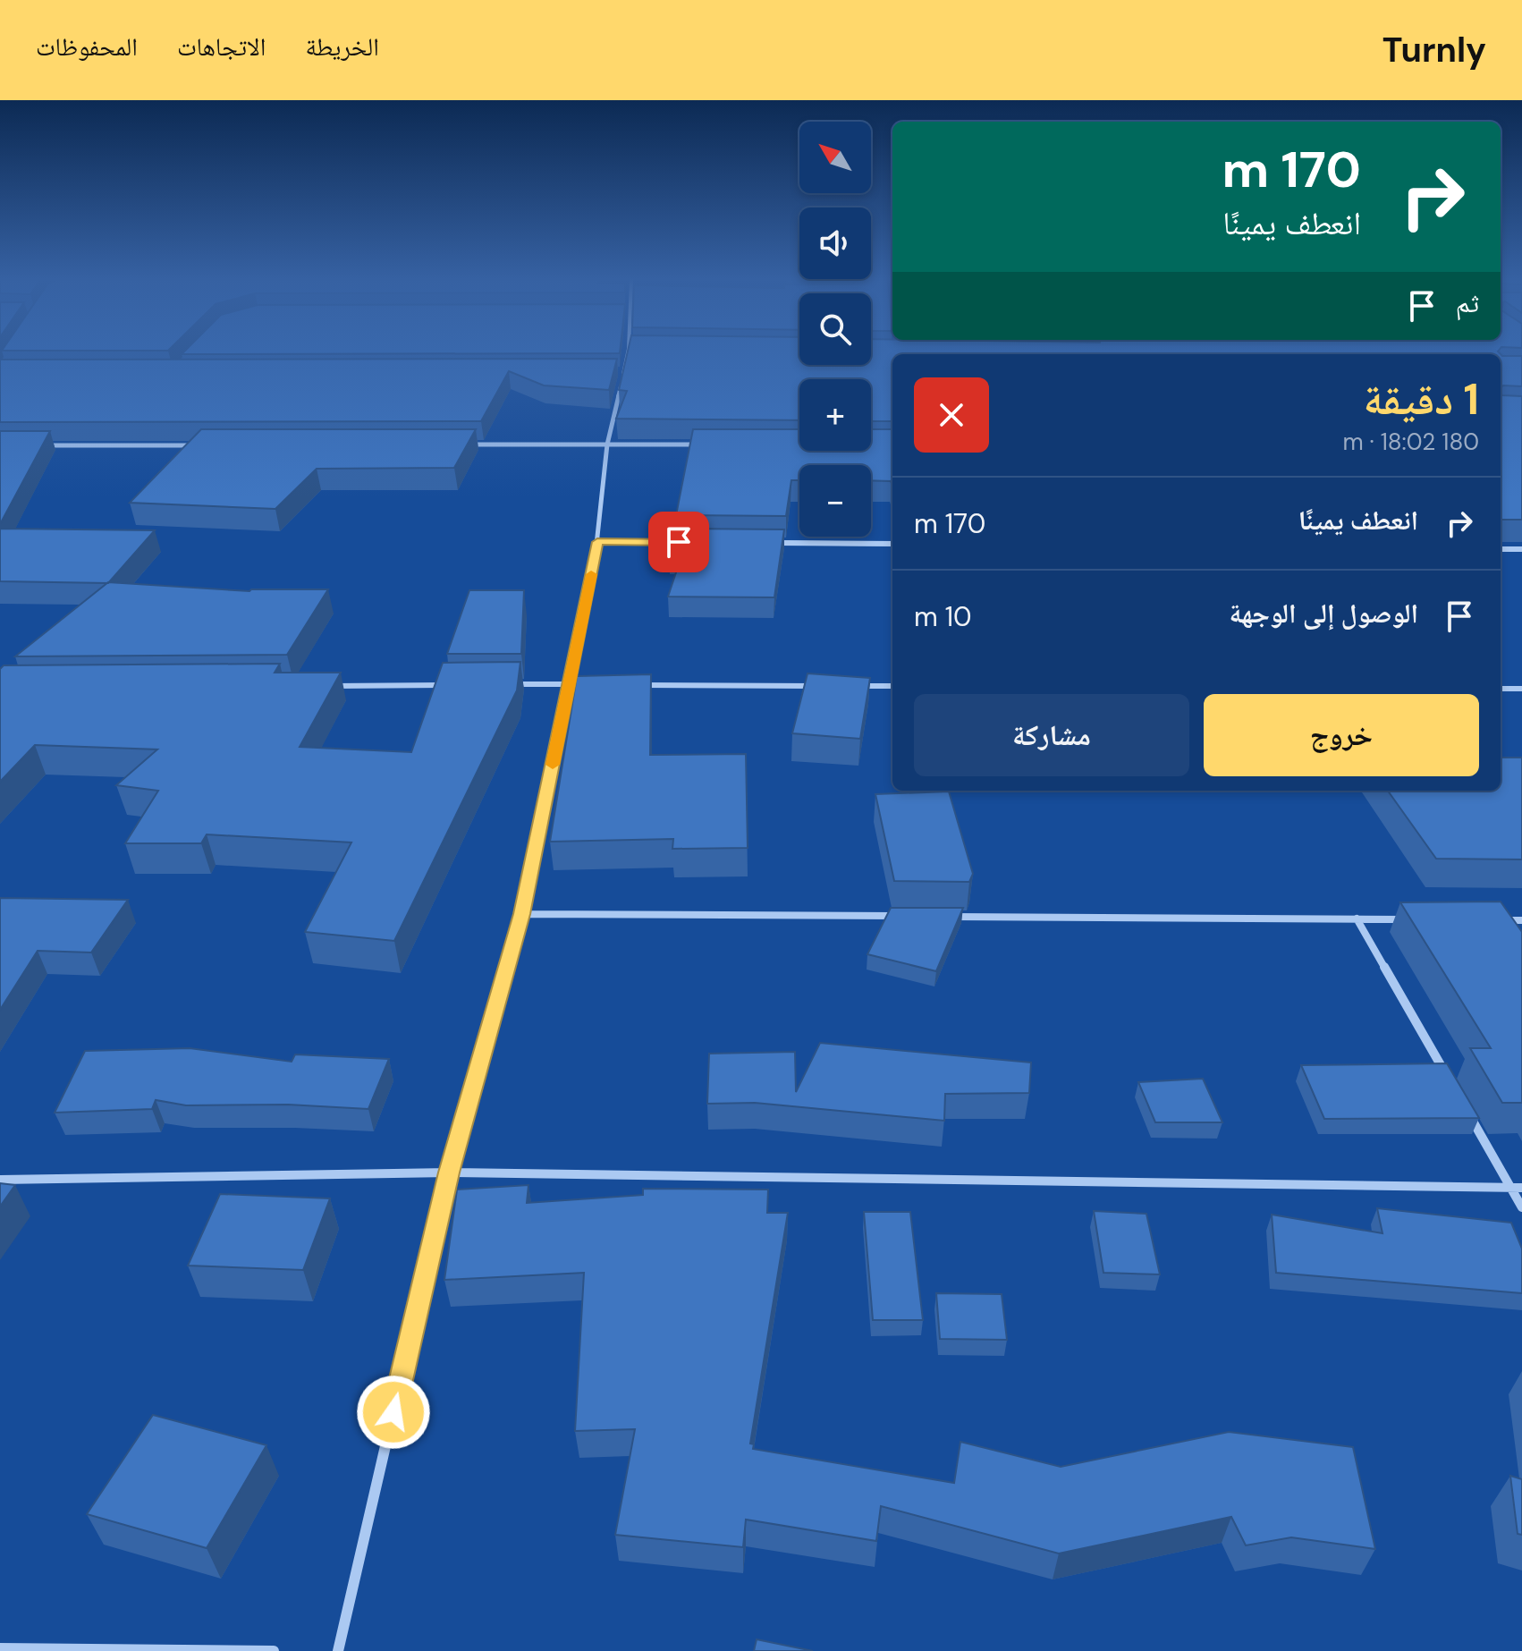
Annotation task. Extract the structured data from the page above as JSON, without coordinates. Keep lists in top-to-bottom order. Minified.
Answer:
{"north":"top left","page":{"header":"Turnly","nav":["الخريطة","الاتجاهات","المحفوظات"],"map_buttons":["+","−"],"turn":["170 m","انعطف يمينًا"],"then":"ثم","heading":["1 دقيقة","180 m · 18:02"],"list":[{"name":"انعطف يمينًا","value":"170 m"},{"name":"الوصول إلى الوجهة","value":"10 m"}],"buttons":["خروج","مشاركة"]}}
